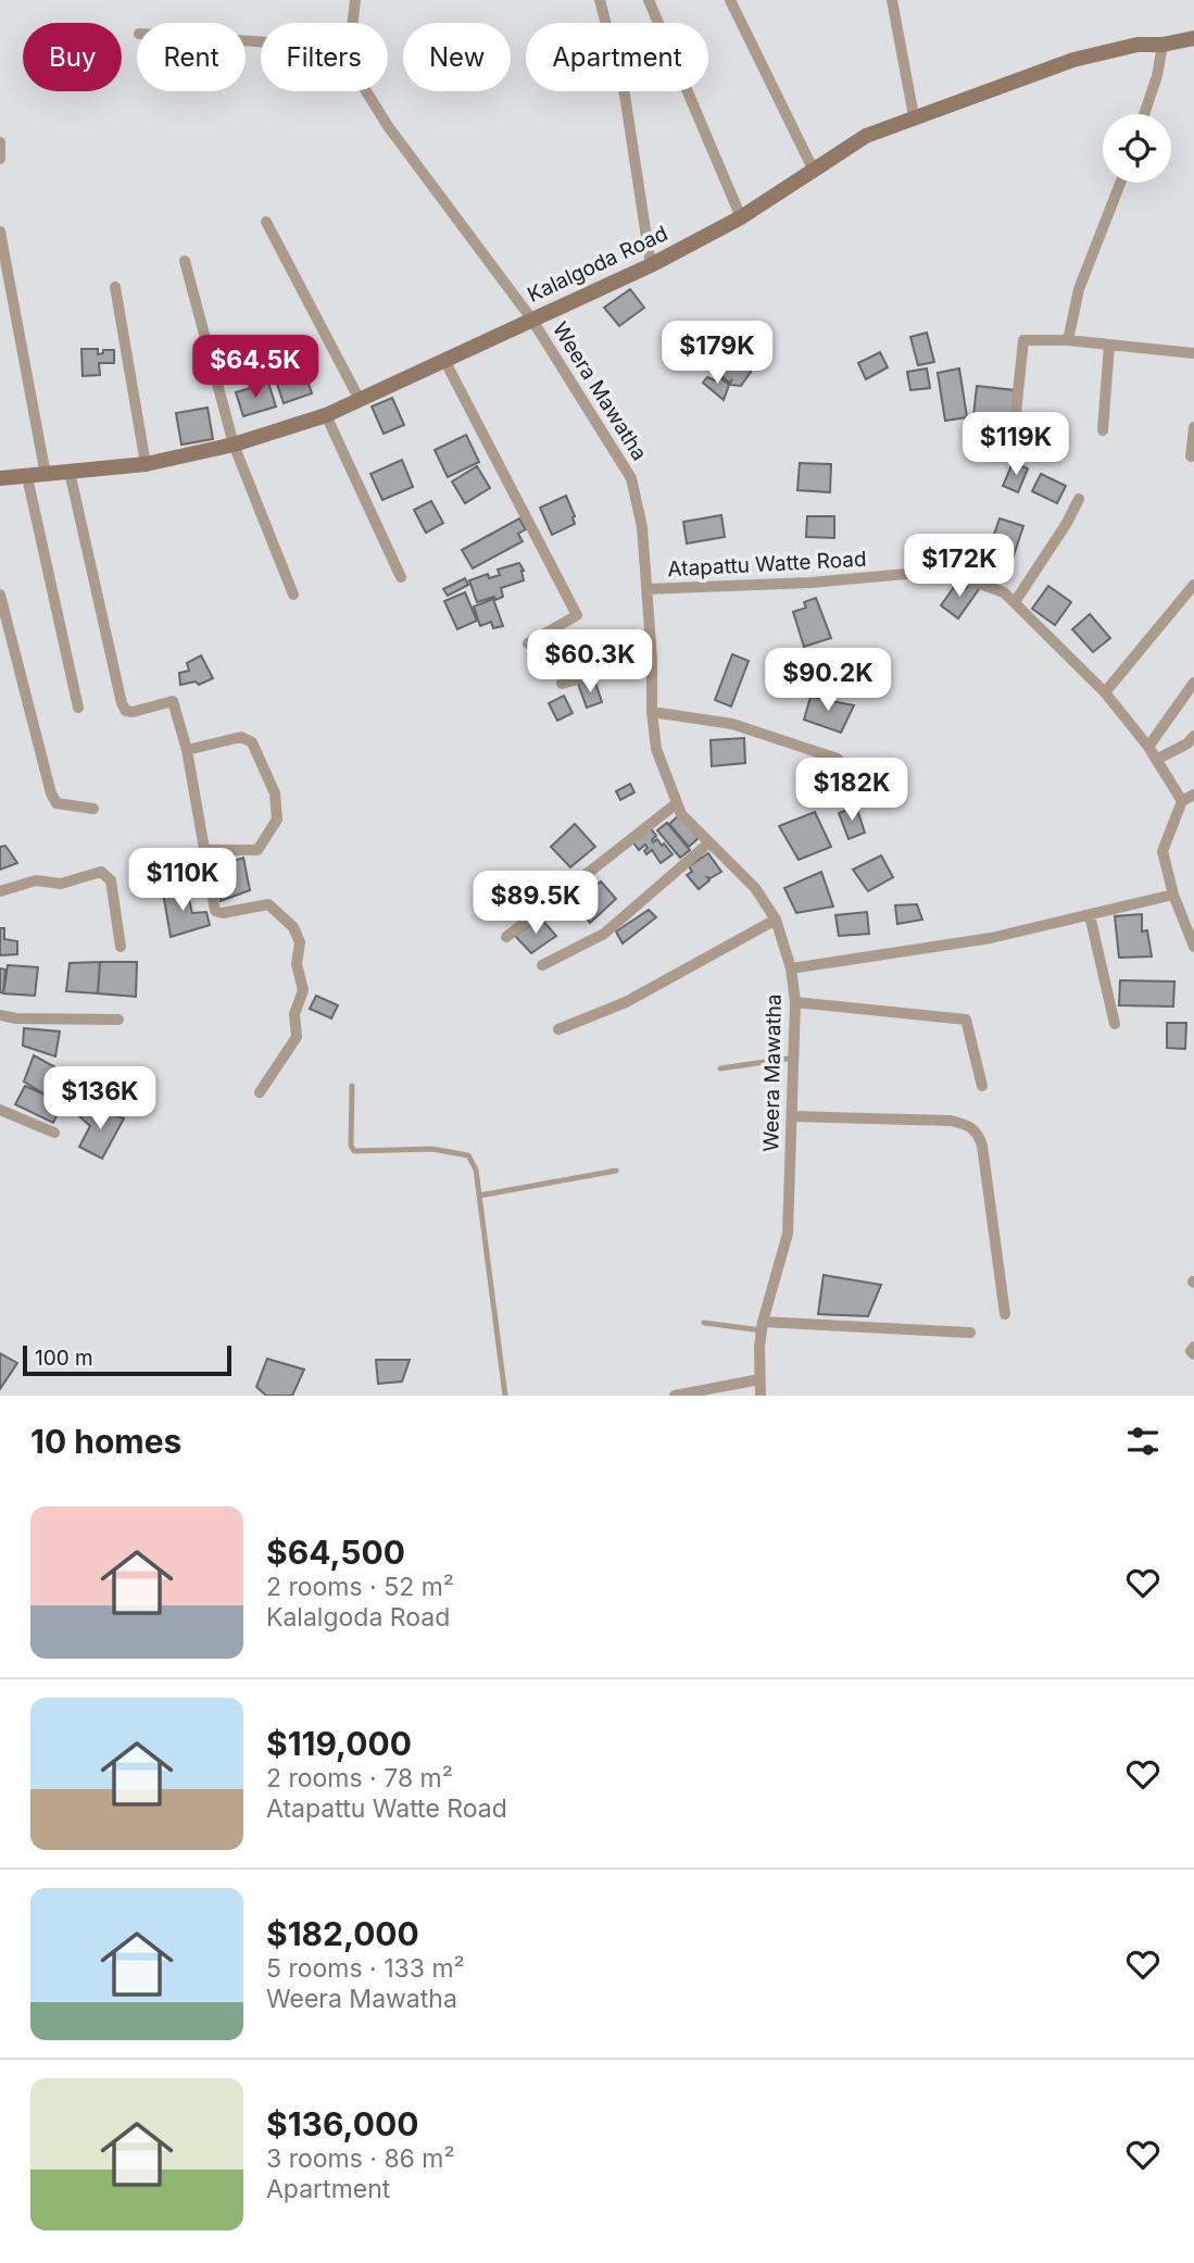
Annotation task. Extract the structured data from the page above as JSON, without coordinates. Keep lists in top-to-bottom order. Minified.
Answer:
{"streets":{"street":["Kalalgoda Road","Weera Mawatha","Atapattu Watte Road"]},"crossings":[["Kalalgoda Road","Weera Mawatha"],["Weera Mawatha","Atapattu Watte Road"]],"scale_bar":"100 m","page":{"chip":["Buy","Rent","Filters","New","Apartment"],"price":["$179K","$64.5K","$119K","$172K","$60.3K","$90.2K","$182K","$110K","$89.5K","$136K"],"scale":"100 m","heading":"10 homes","list":[{"name":"$64,500","note":"2 rooms · 52 m² · Kalalgoda Road"},{"name":"$119,000","note":"2 rooms · 78 m² · Atapattu Watte Road"},{"name":"$182,000","note":"5 rooms · 133 m² · Weera Mawatha"},{"name":"$136,000","note":"3 rooms · 86 m² · Apartment"}]}}
